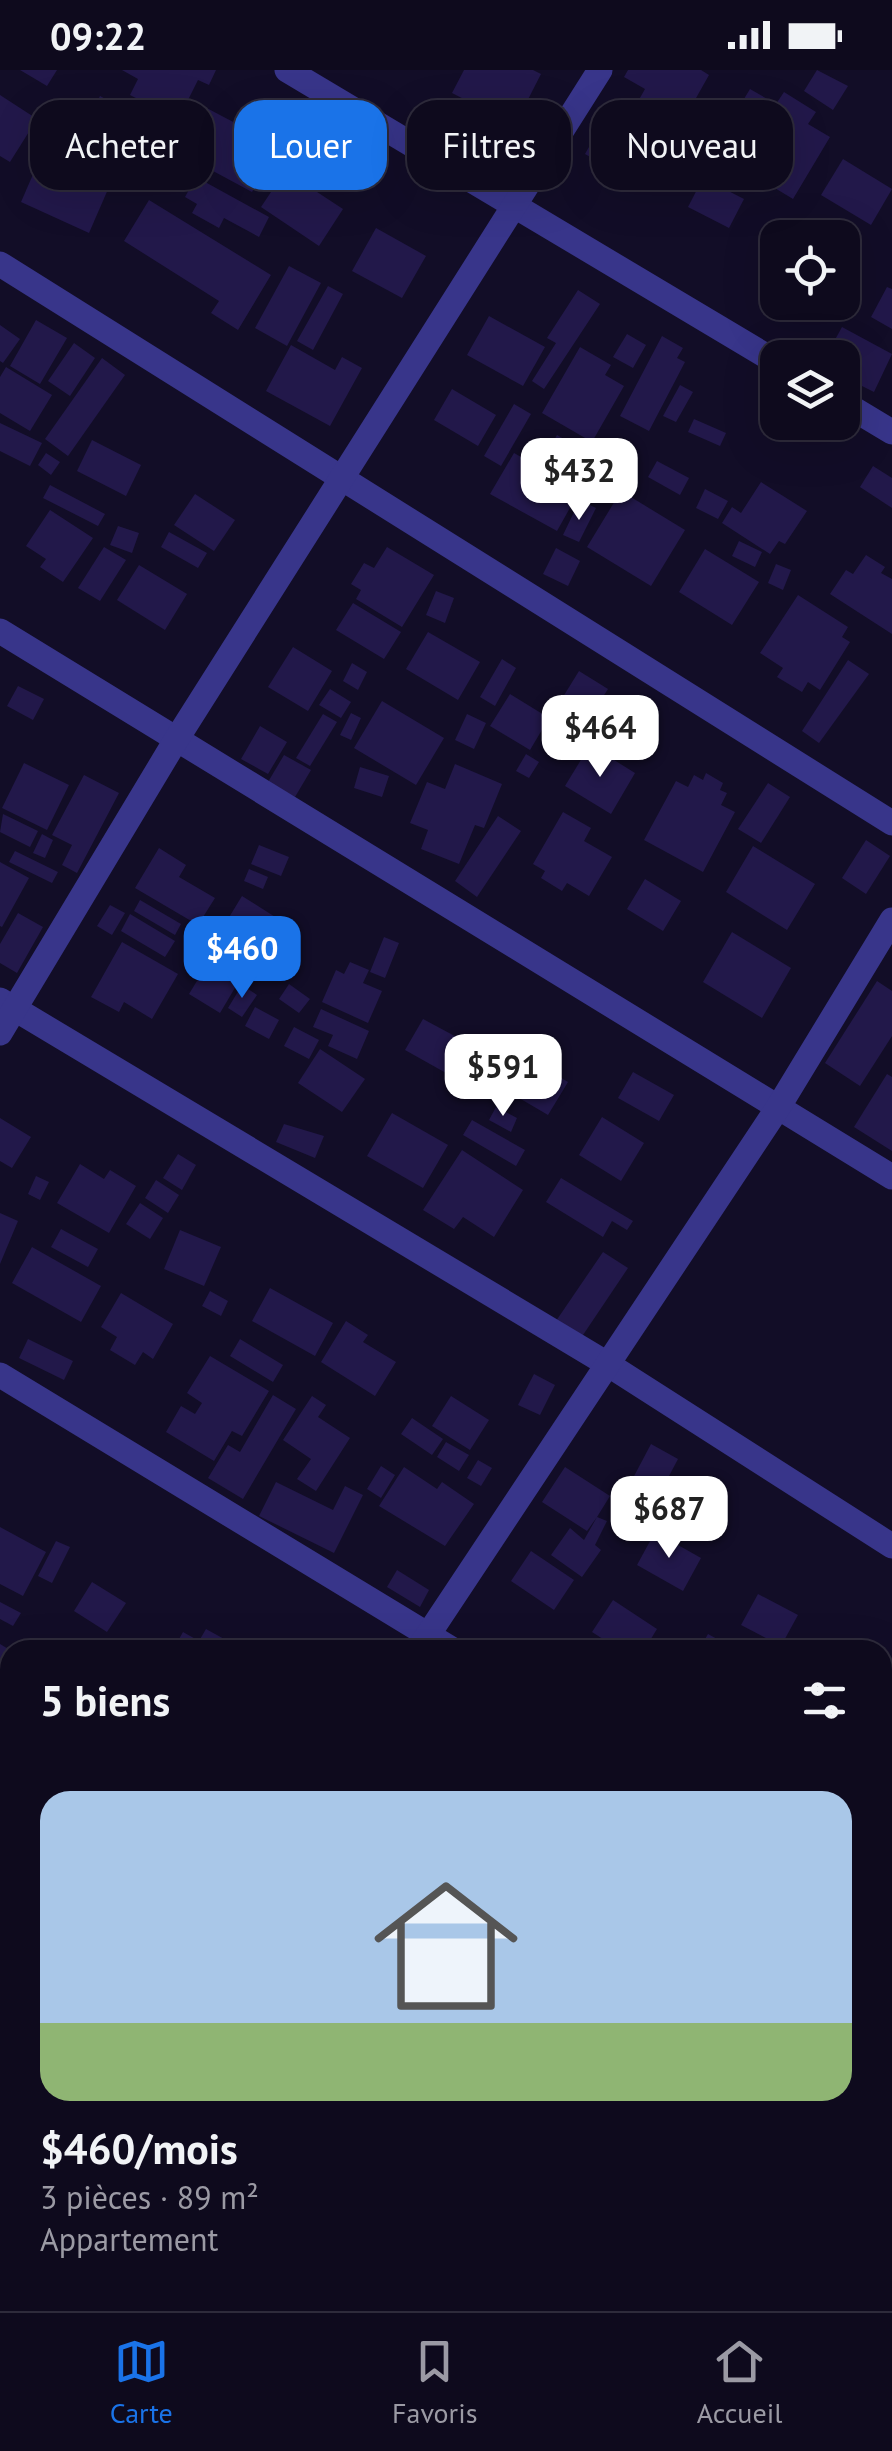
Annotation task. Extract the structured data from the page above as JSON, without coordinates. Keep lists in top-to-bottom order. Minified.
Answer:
{"page":{"status":"09:22","chip":["Acheter","Louer","Filtres","Nouveau"],"price":["$432","$464","$460","$591","$687"],"heading":"5 biens","list":[{"name":"$460/mois","note":"3 pièces · 89 m² · Appartement"}],"tabs":["Carte","Favoris","Accueil"]}}
